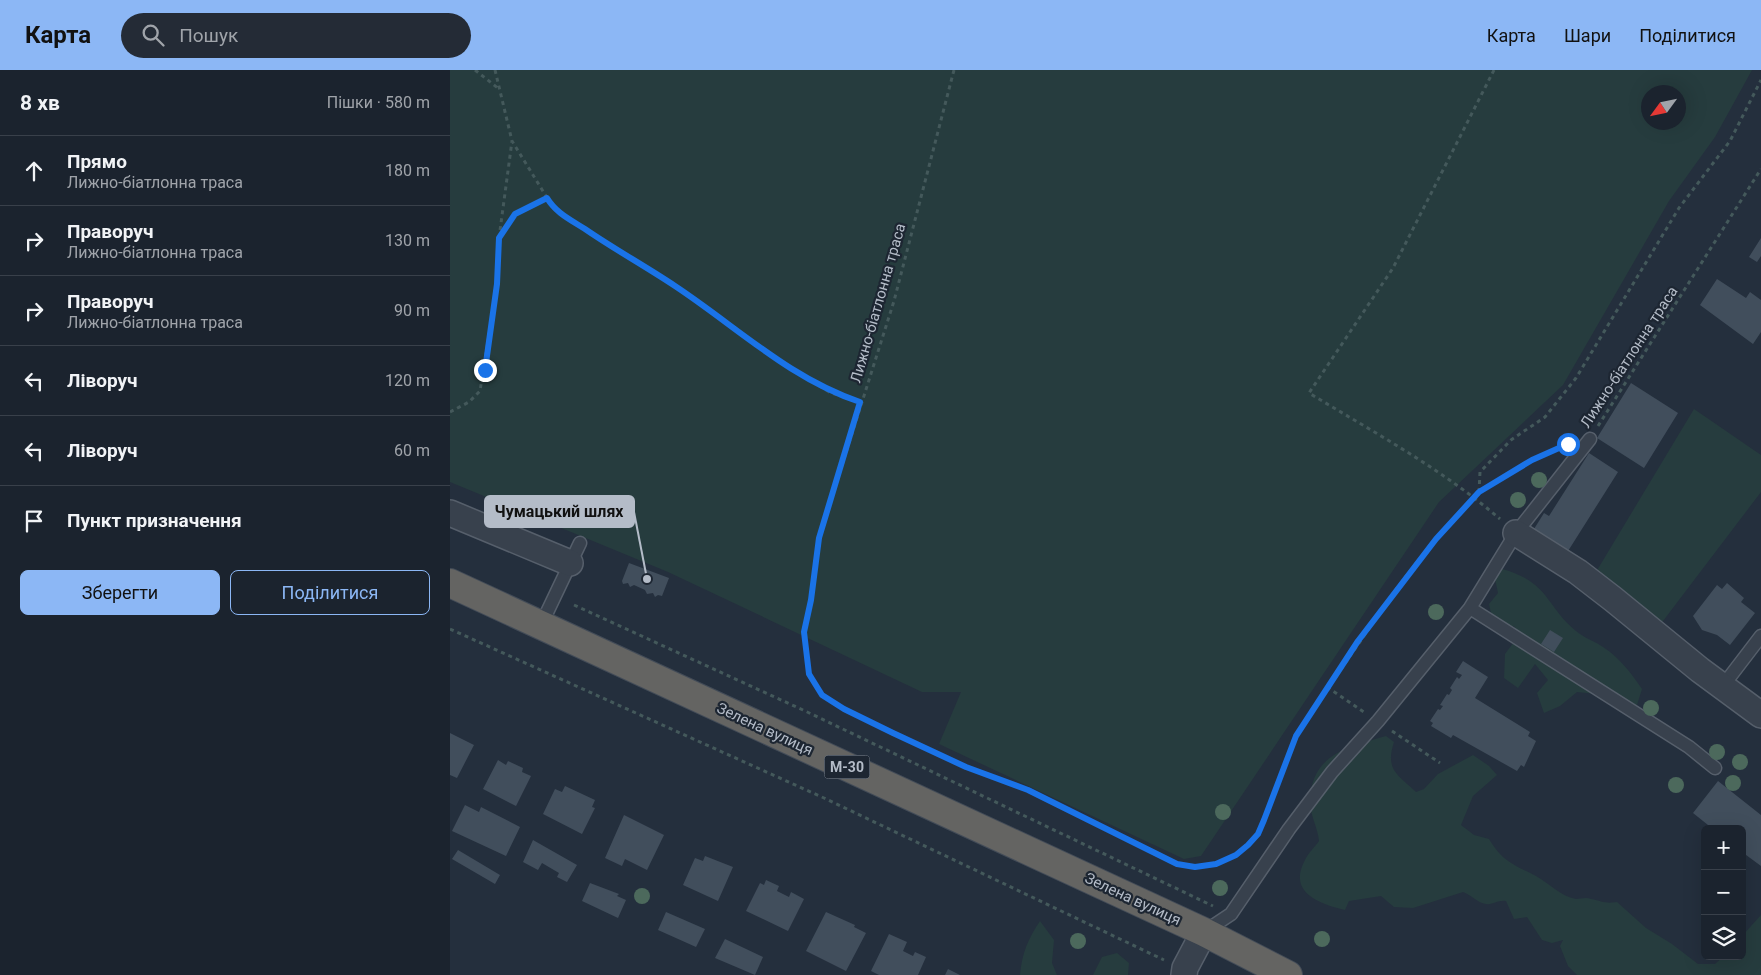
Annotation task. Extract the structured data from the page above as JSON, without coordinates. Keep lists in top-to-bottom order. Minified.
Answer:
{"streets":{"highway":["Зелена вулиця","М-30"],"path":["Лижно-біатлонна траса"]},"places":["Чумацький шлях"],"north":"bottom left","page":{"header":"Карта","search":"Пошук","nav":["Карта","Шари","Поділитися"],"heading":["8 хв","Пішки · 580 m"],"list":[["Прямо","Лижно-біатлонна траса","180 m"],["Праворуч","Лижно-біатлонна траса","130 m"],["Праворуч","Лижно-біатлонна траса","90 m"],["Ліворуч","120 m"],["Ліворуч","60 m"],"Пункт призначення"],"buttons":["Зберегти","Поділитися"],"map_buttons":["+","−"]}}
